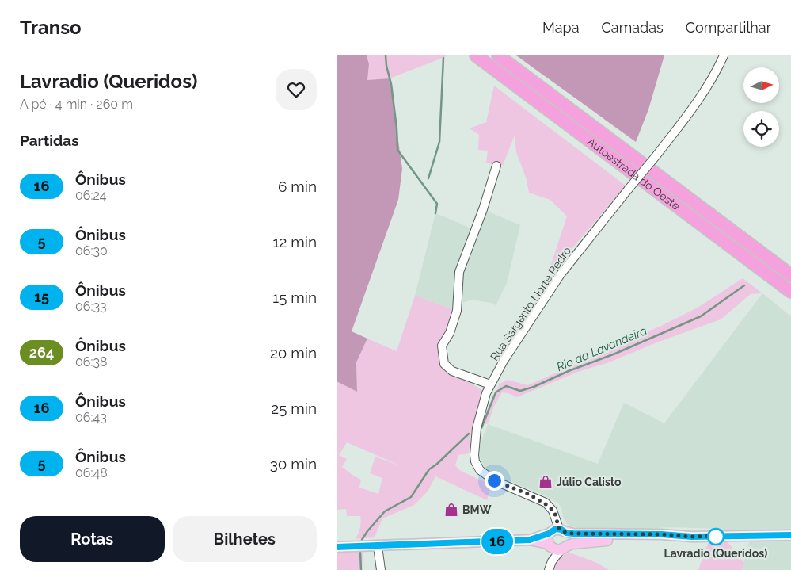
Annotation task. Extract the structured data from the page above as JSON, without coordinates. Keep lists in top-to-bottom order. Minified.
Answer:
{"streets":{"highway":["Autoestrada do Oeste"],"street":["Rua Sargento Norte Pedro"]},"water":["Rio da Lavandeira"],"places":{"shop":["Júlio Calisto","BMW"],"other":["Lavradio (Queridos)"]},"lines":["bus line 16"],"north":"right","page":{"header":"Transo","nav":["Mapa","Camadas","Compartilhar"],"heading":[["Lavradio (Queridos)","A pé · 4 min · 260 m"],"Partidas"],"on_map":"16","list":[{"mark":"16","name":"Ônibus","note":"06:24","value":"6 min"},{"mark":"5","name":"Ônibus","note":"06:30","value":"12 min"},{"mark":"15","name":"Ônibus","note":"06:33","value":"15 min"},{"mark":"264","name":"Ônibus","note":"06:38","value":"20 min"},{"mark":"16","name":"Ônibus","note":"06:43","value":"25 min"},{"mark":"5","name":"Ônibus","note":"06:48","value":"30 min"}],"buttons":["Rotas","Bilhetes"]}}
